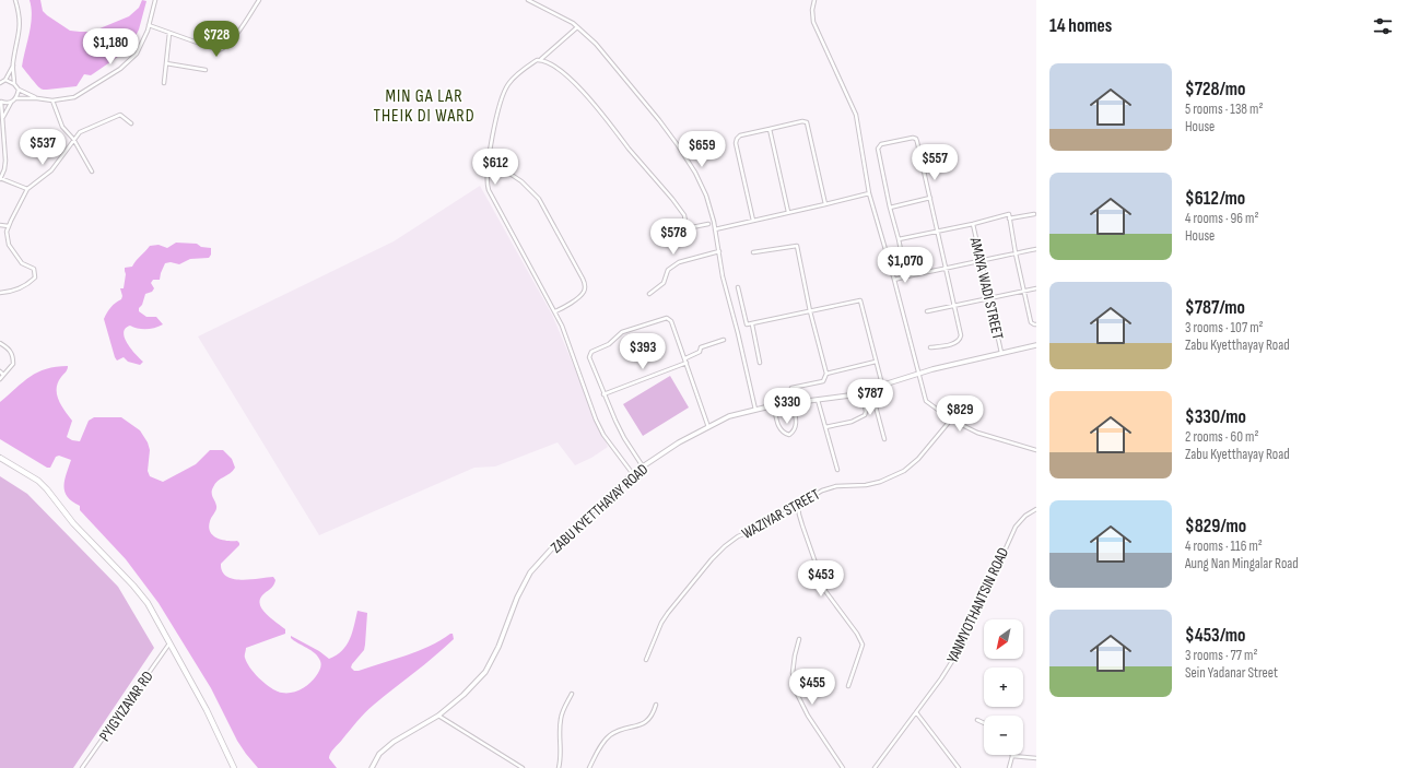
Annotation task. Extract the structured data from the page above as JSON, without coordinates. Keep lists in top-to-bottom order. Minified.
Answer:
{"streets":{"main road":["ZABU KYETTHAYAY ROAD"],"street":["AMAYA WADI STREET","WAZIYAR STREET","YANMYOTHANTSIN ROAD","PYIGYIZAYAR RD"]},"crossings":[["AMAYA WADI STREET","ZABU KYETTHAYAY ROAD"]],"districts":["MIN GA LAR THEIK DI WARD"],"north":"bottom left","page":{"heading":"14 homes","price":["$728","$1,180","$537","$659","$557","$612","$578","$1,070","$393","$787","$330","$829","$453","$455"],"list":[{"name":"$728/mo","note":"5 rooms · 138 m² · House"},{"name":"$612/mo","note":"4 rooms · 96 m² · House"},{"name":"$787/mo","note":"3 rooms · 107 m² · Zabu Kyetthayay Road"},{"name":"$330/mo","note":"2 rooms · 60 m² · Zabu Kyetthayay Road"},{"name":"$829/mo","note":"4 rooms · 116 m² · Aung Nan Mingalar Road"},{"name":"$453/mo","note":"3 rooms · 77 m² · Sein Yadanar Street"}],"map_buttons":["+","−"]}}
